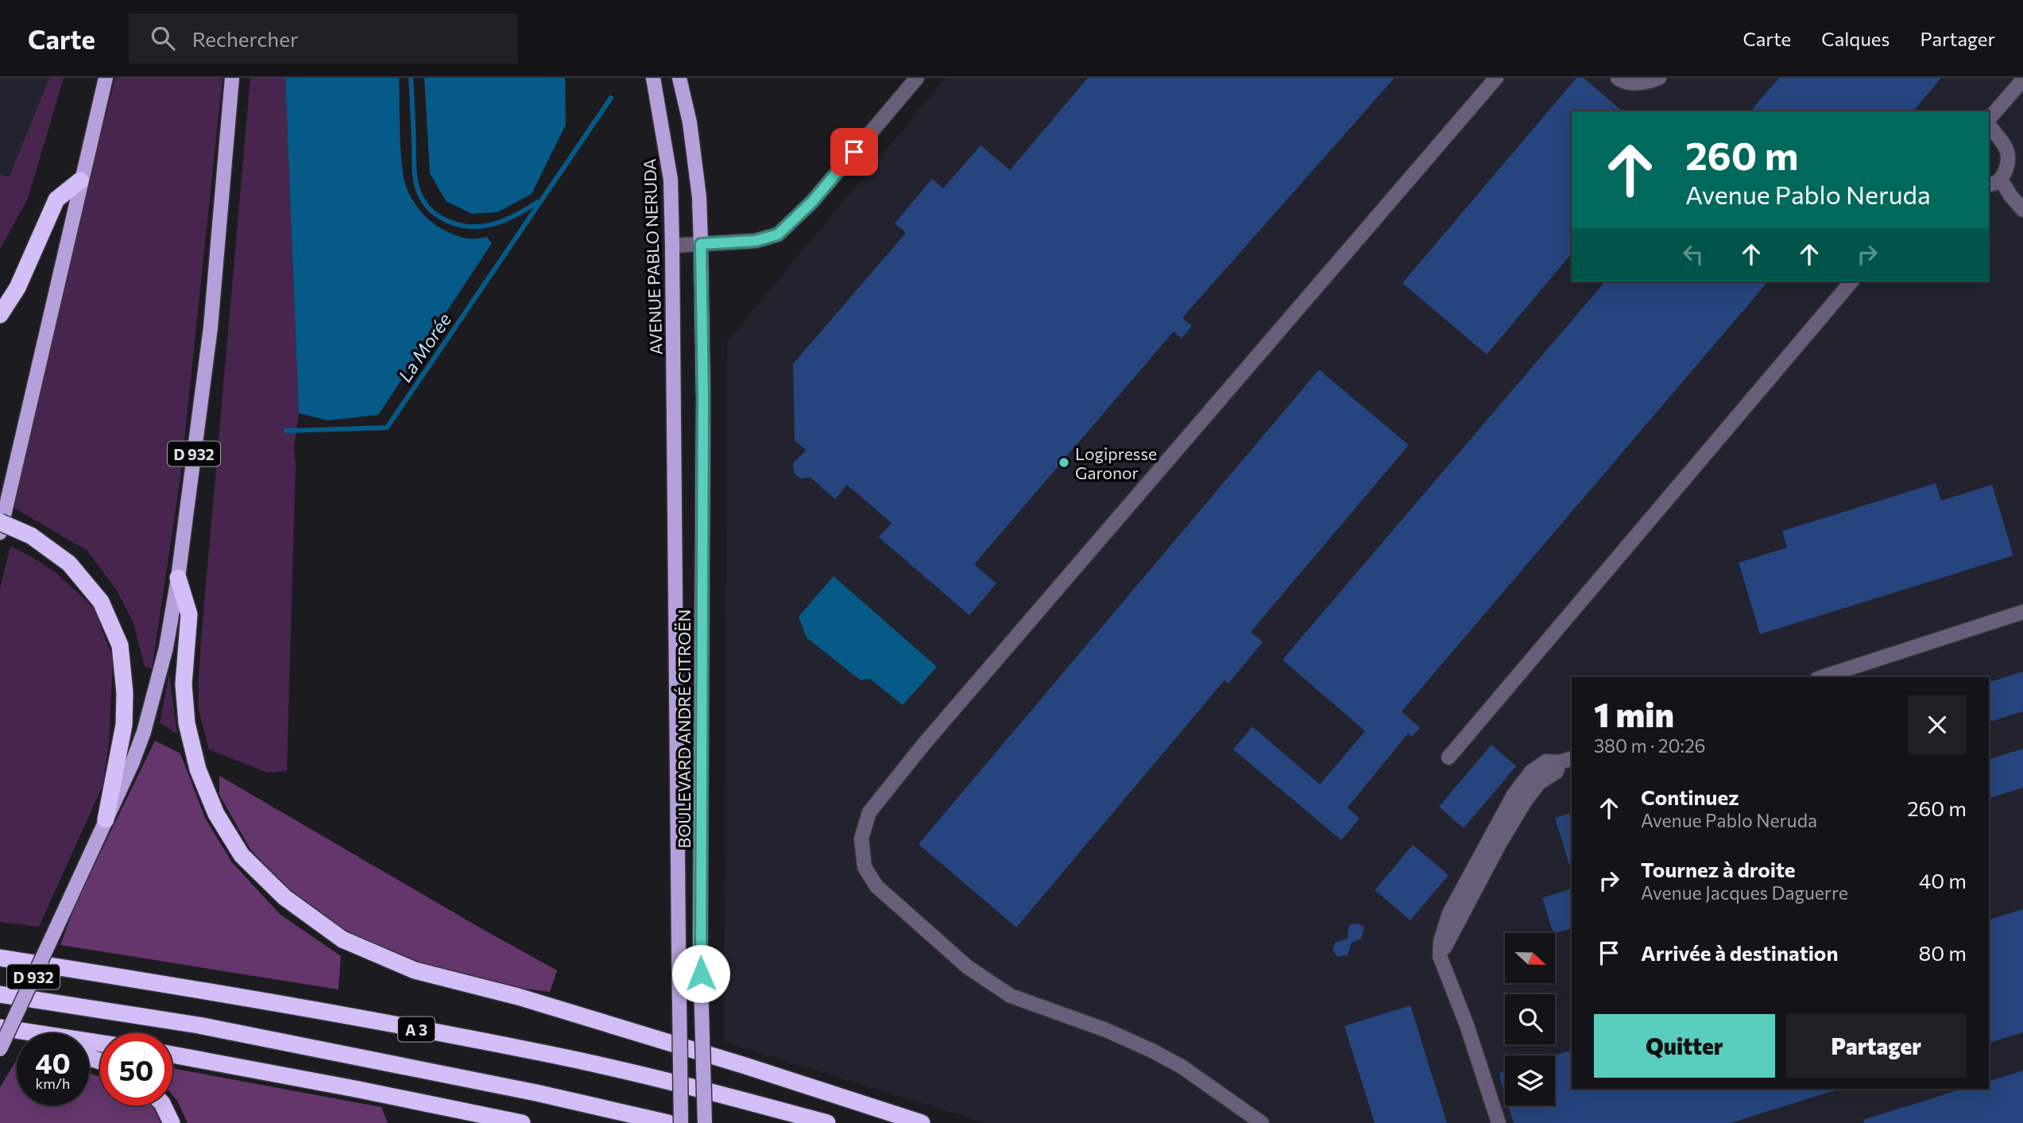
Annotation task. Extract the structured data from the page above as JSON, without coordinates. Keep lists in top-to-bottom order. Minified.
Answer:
{"streets":{"highway":["A 3"],"main road":["AVENUE PABLO NERUDA","D 932","BOULEVARD ANDRÉ CITROËN"]},"crossings":[["AVENUE PABLO NERUDA","BOULEVARD ANDRÉ CITROËN"]],"water":["La Morée"],"places":["Logipresse Garonor"],"north":"right","page":{"header":"Carte","search":"Rechercher","nav":["Carte","Calques","Partager"],"turn":["260 m","Avenue Pablo Neruda"],"heading":["1 min","380 m · 20:26"],"list":[{"name":"Continuez","note":"Avenue Pablo Neruda","value":"260 m"},{"name":"Tournez à droite","note":"Avenue Jacques Daguerre","value":"40 m"},{"name":"Arrivée à destination","value":"80 m"}],"buttons":["Quitter","Partager"],"speed":"40 km/h","limit":"50"}}
